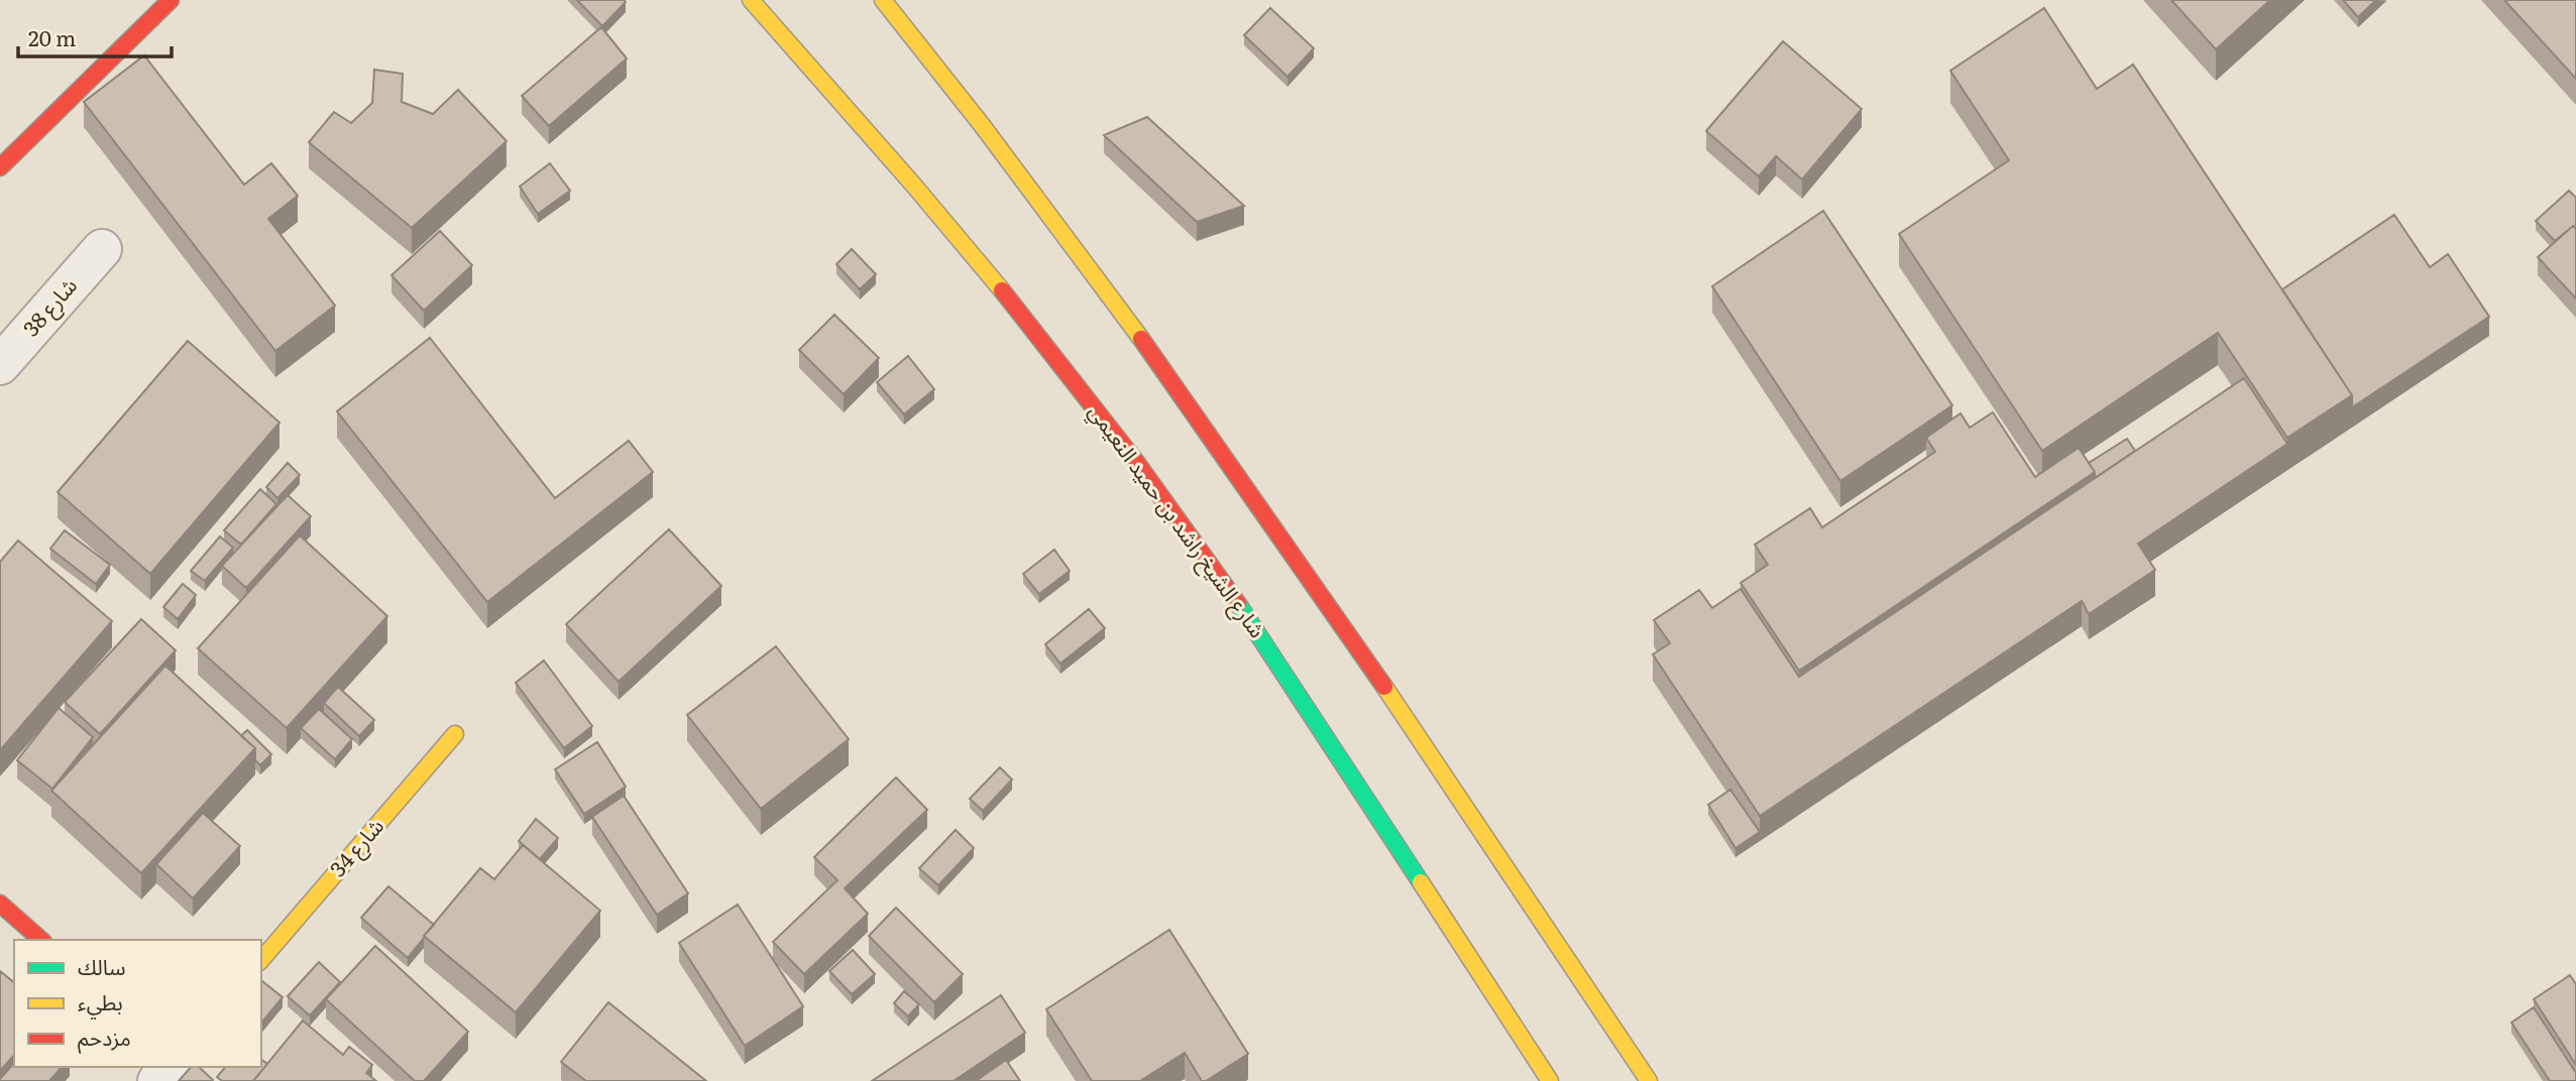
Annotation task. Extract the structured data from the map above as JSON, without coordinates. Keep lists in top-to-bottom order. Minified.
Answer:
{"streets":{"main road":["شارع الشيخ راشد بن حميد النعيمي","شارع 34"],"street":["شارع 38"]},"legend":["سالك","بطيء","مزدحم"],"scale_bar":"20 m"}
